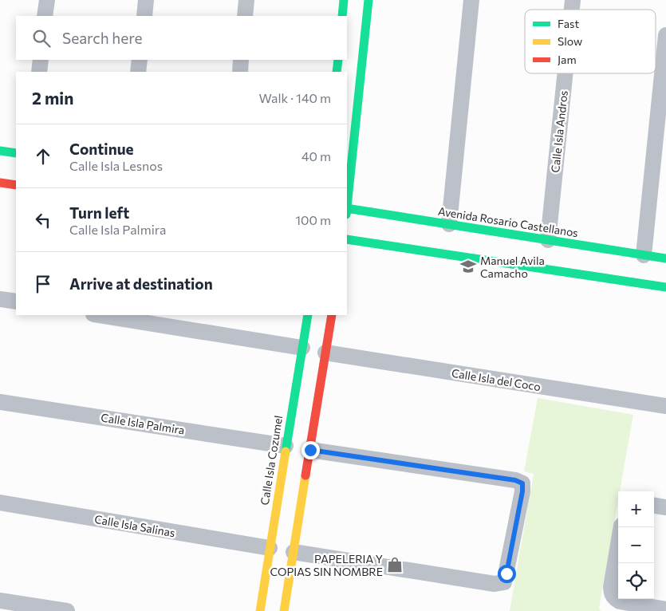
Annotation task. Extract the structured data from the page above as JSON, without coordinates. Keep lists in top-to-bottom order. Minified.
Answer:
{"streets":{"street":["Calle Isla Andros","Avenida Rosario Castellanos","Calle Isla del Coco","Calle Isla Palmira","Calle Isla Cozumel","Calle Isla Salinas"]},"crossings":[["Calle Isla Andros","Avenida Rosario Castellanos"],["Calle Isla Palmira","Calle Isla Cozumel"],["Calle Isla Cozumel","Calle Isla Salinas"]],"places":{"school or university":["Manuel Avila Camacho"],"shop":["PAPELERIA Y COPIAS SIN NOMBRE"]},"legend":["Fast","Slow","Jam"],"page":{"search":"Search here","heading":["2 min","Walk · 140 m"],"list":[["Continue","Calle Isla Lesnos","40 m"],["Turn left","Calle Isla Palmira","100 m"],"Arrive at destination"],"map_buttons":["+","−"]}}
